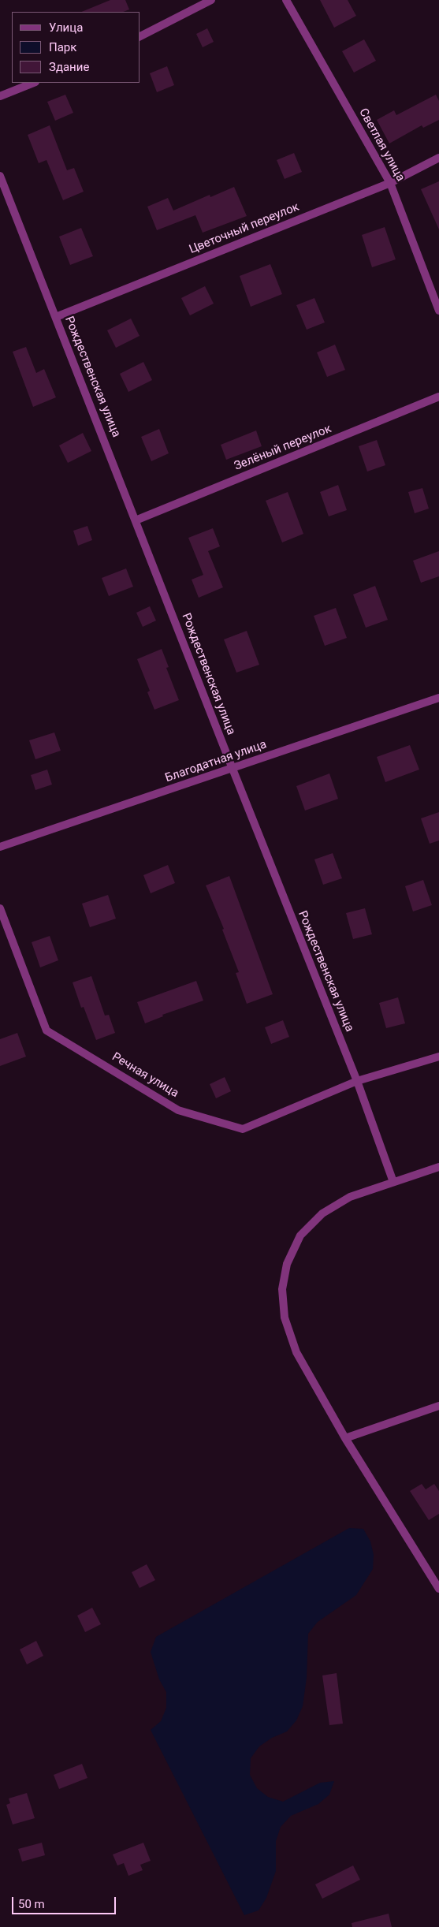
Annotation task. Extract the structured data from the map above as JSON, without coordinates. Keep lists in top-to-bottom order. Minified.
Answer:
{"streets":{"street":["Светлая улица","Цветочный переулок","Рождественская улица","Зелёный переулок","Благодатная улица","Речная улица"]},"crossings":[["Светлая улица","Цветочный переулок"],["Цветочный переулок","Рождественская улица"],["Рождественская улица","Зелёный переулок"],["Рождественская улица","Благодатная улица"],["Рождественская улица","Речная улица"]],"legend":["Улица","Парк","Здание"],"scale_bar":"50 m"}
